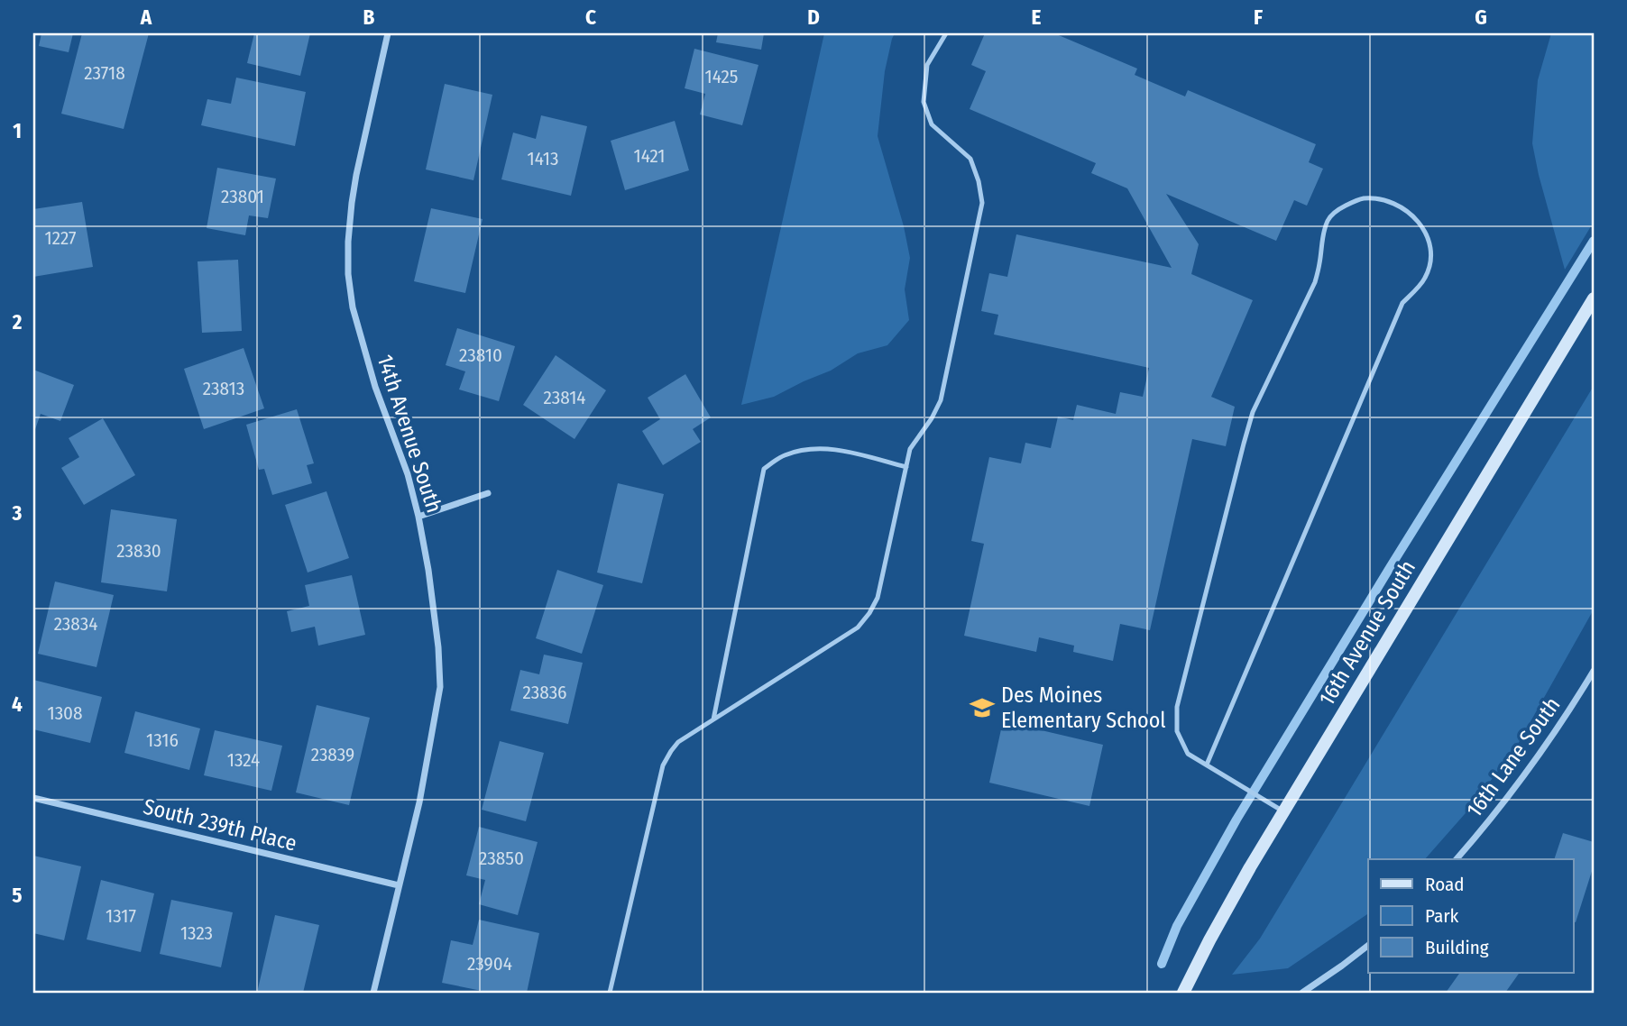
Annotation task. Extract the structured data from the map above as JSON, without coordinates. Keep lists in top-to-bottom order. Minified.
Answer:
{"streets":{"main road":["16th Avenue South"],"street":["14th Avenue South","16th Lane South","South 239th Place"]},"crossings":[["14th Avenue South","South 239th Place"]],"places":{"school or university":["Des Moines Elementary School"]},"house_numbers":["23718","1425","1421","1413","23801","1227","23810","23813","23814","23830","23834","23836","1308","1316","23839","1324","23850","1317","1323","23904"],"legend":["Road","Park","Building"],"grid":{"columns":["A","B","C","D","E","F","G"],"rows":["1","2","3","4","5"]}}
